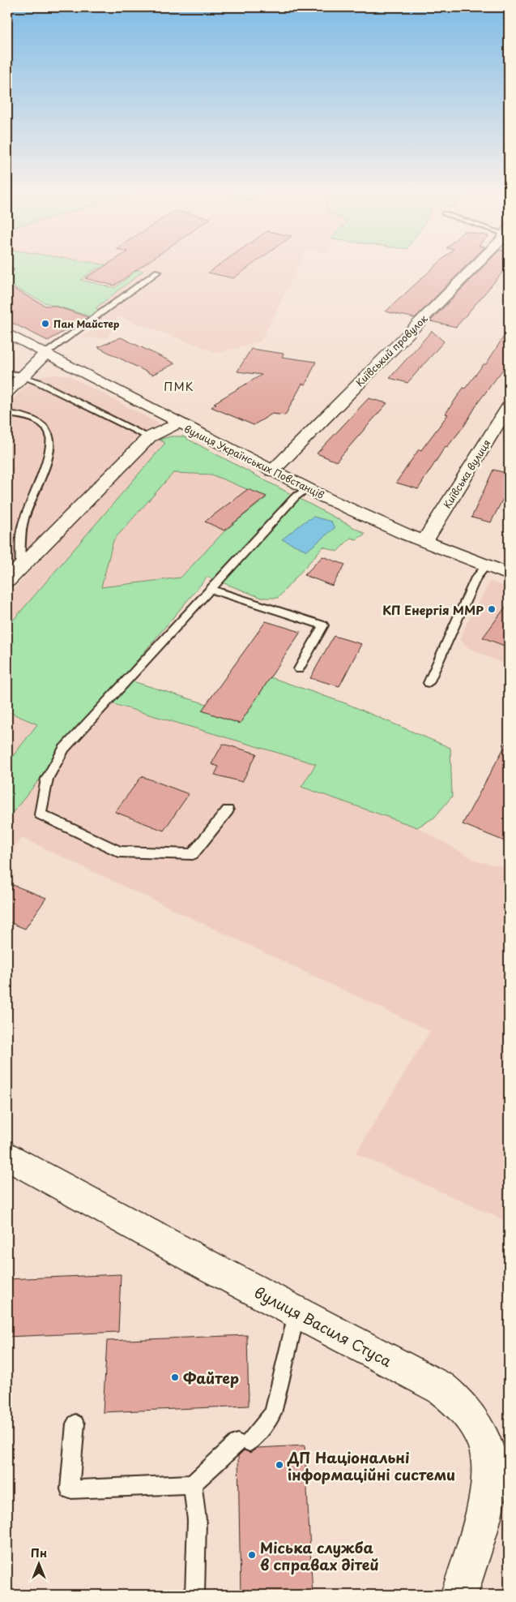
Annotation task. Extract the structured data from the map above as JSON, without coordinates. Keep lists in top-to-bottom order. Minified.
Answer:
{"streets":{"street":["Київський провулок","вулиця Українських Повстанців","Київська вулиця","вулиця Василя Стуса"]},"crossings":[["Київський провулок","вулиця Українських Повстанців"],["вулиця Українських Повстанців","Київська вулиця"]],"districts":["ПМК"],"places":["Пан Майстер","КП Енергія ММР","Файтер","ДП Національні інформаційні системи","Міська служба в справах дітей"],"north":"top"}
